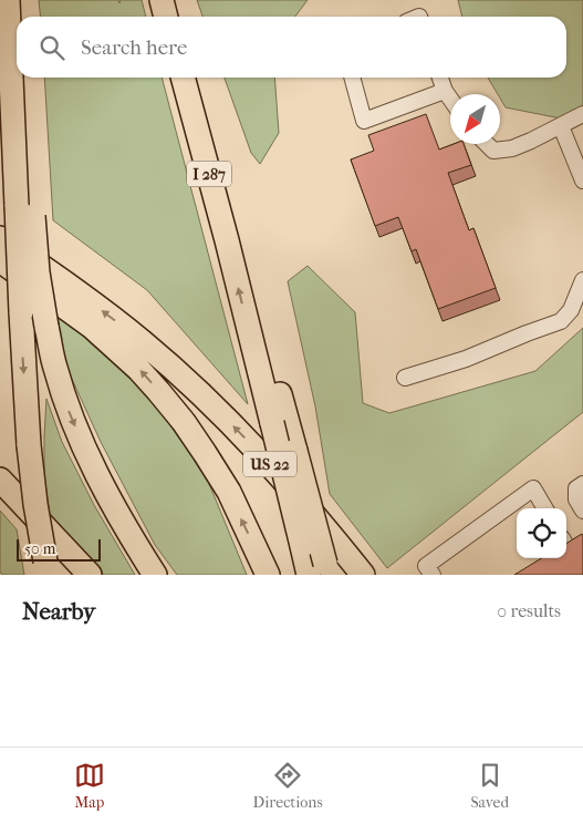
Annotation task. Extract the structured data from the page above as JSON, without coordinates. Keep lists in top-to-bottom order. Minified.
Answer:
{"streets":{"highway":["I 287","US 22"]},"scale_bar":"50 m","north":"bottom left","page":{"search":"Search here","scale":"50 m","heading":["Nearby","0 results"],"nav":["Map","Directions","Saved"]}}
